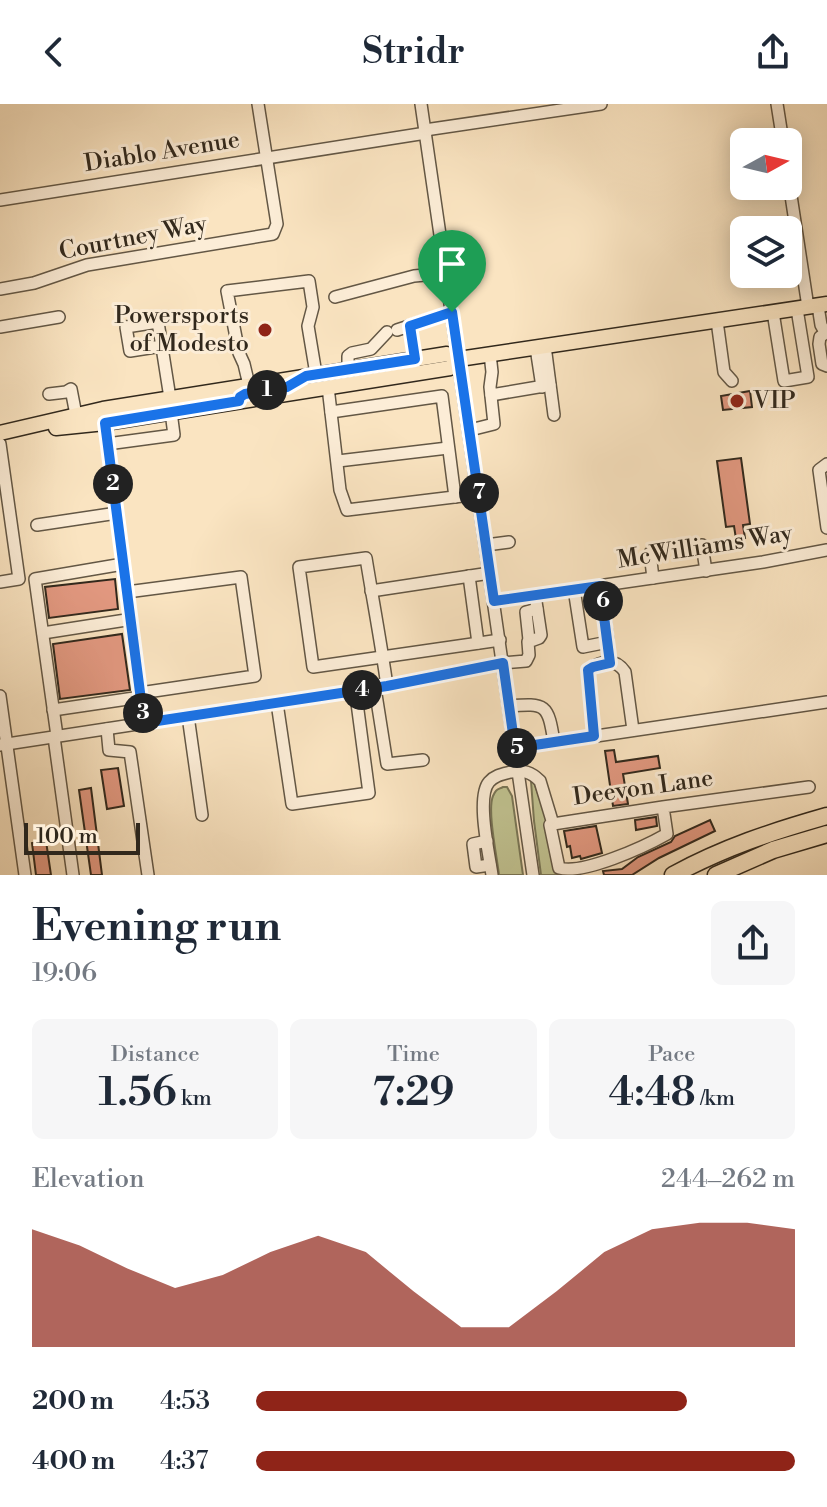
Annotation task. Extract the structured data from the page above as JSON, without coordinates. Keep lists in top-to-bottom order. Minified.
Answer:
{"streets":{"street":["Diablo Avenue","Courtney Way","McWilliams Way","Deevon Lane"]},"crossings":[["Diablo Avenue","Courtney Way"]],"places":["Powersports of Modesto","VIP"],"scale_bar":"100 m","north":"right","page":{"header":"Stridr","pins":["1","2","7","6","4","3","5"],"scale":"100 m","heading":["Evening run","19:06"],"stats":[["Distance","1.56 km"],["Time","7:29"],["Pace","4:48 /km"]],"chart":["Elevation","244–262 m"],"list":[{"name":"200 m","note":"4:53"},{"name":"400 m","note":"4:37"}]}}
